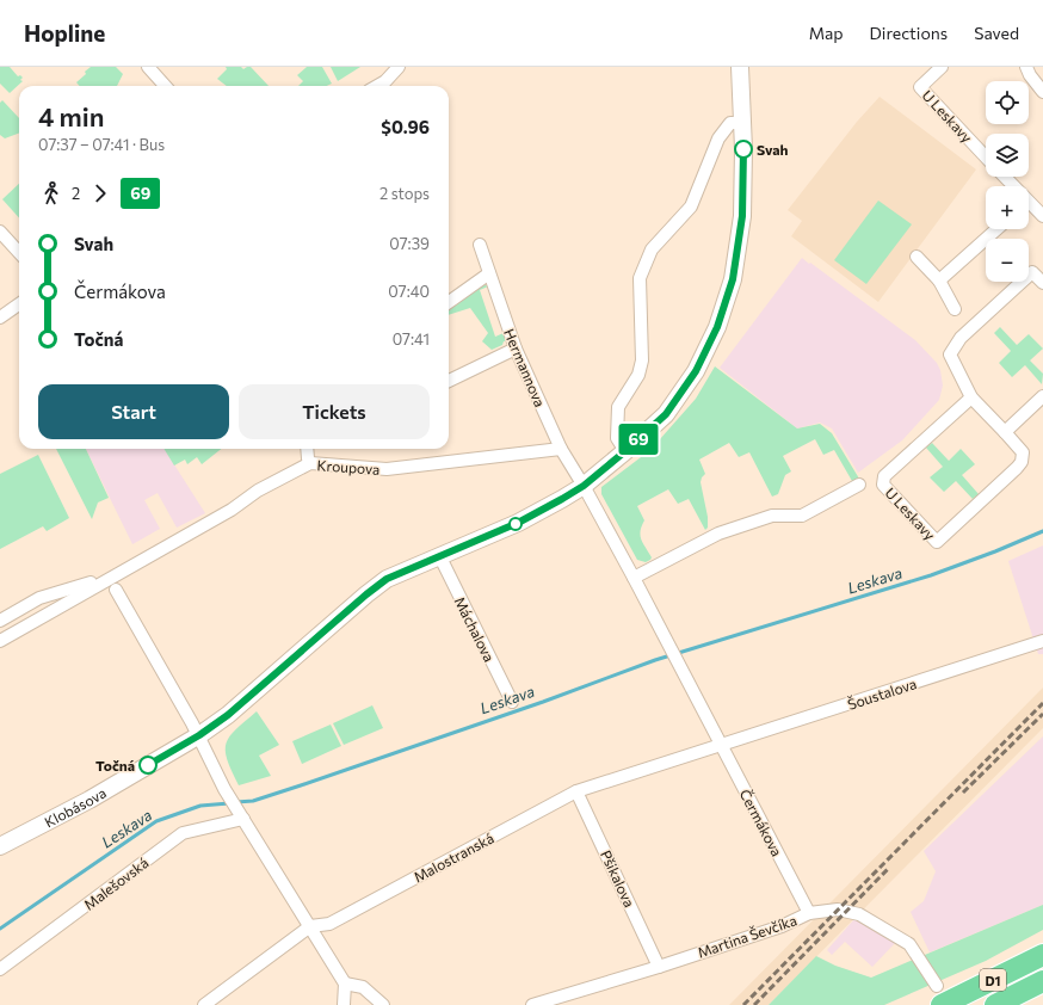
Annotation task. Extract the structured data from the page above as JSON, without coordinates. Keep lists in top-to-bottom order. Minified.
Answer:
{"streets":{"highway":["D1"],"street":["U Leskavy","Hermannova","Kroupova","Máchalova","Šoustalova","Klobásova","Čermákova","Malostranská","Pšikalova","Malešovská","Martina Ševčíka"]},"crossings":[["Hermannova","Kroupova"],["Hermannova","Klobásova"],["Hermannova","Čermákova"],["Máchalova","Klobásova"],["Šoustalova","Čermákova"],["Šoustalova","Malostranská"],["Klobásova","Čermákova"],["Čermákova","Malostranská"],["Čermákova","Martina Ševčíka"],["Malostranská","Pšikalova"],["Pšikalova","Martina Ševčíka"],["Martina Ševčíka","D1"]],"water":["Leskava"],"places":["Svah","Točná"],"lines":["bus line 69"],"page":{"header":"Hopline","nav":["Map","Directions","Saved"],"on_map":"69","map_buttons":["+","−"],"heading":["4 min","07:37 – 07:41 · Bus","$0.96"],"legs":["2","69","2 stops"],"list":[{"name":"Svah","value":"07:39"},{"name":"Čermákova","value":"07:40"},{"name":"Točná","value":"07:41"}],"buttons":["Start","Tickets"]}}
